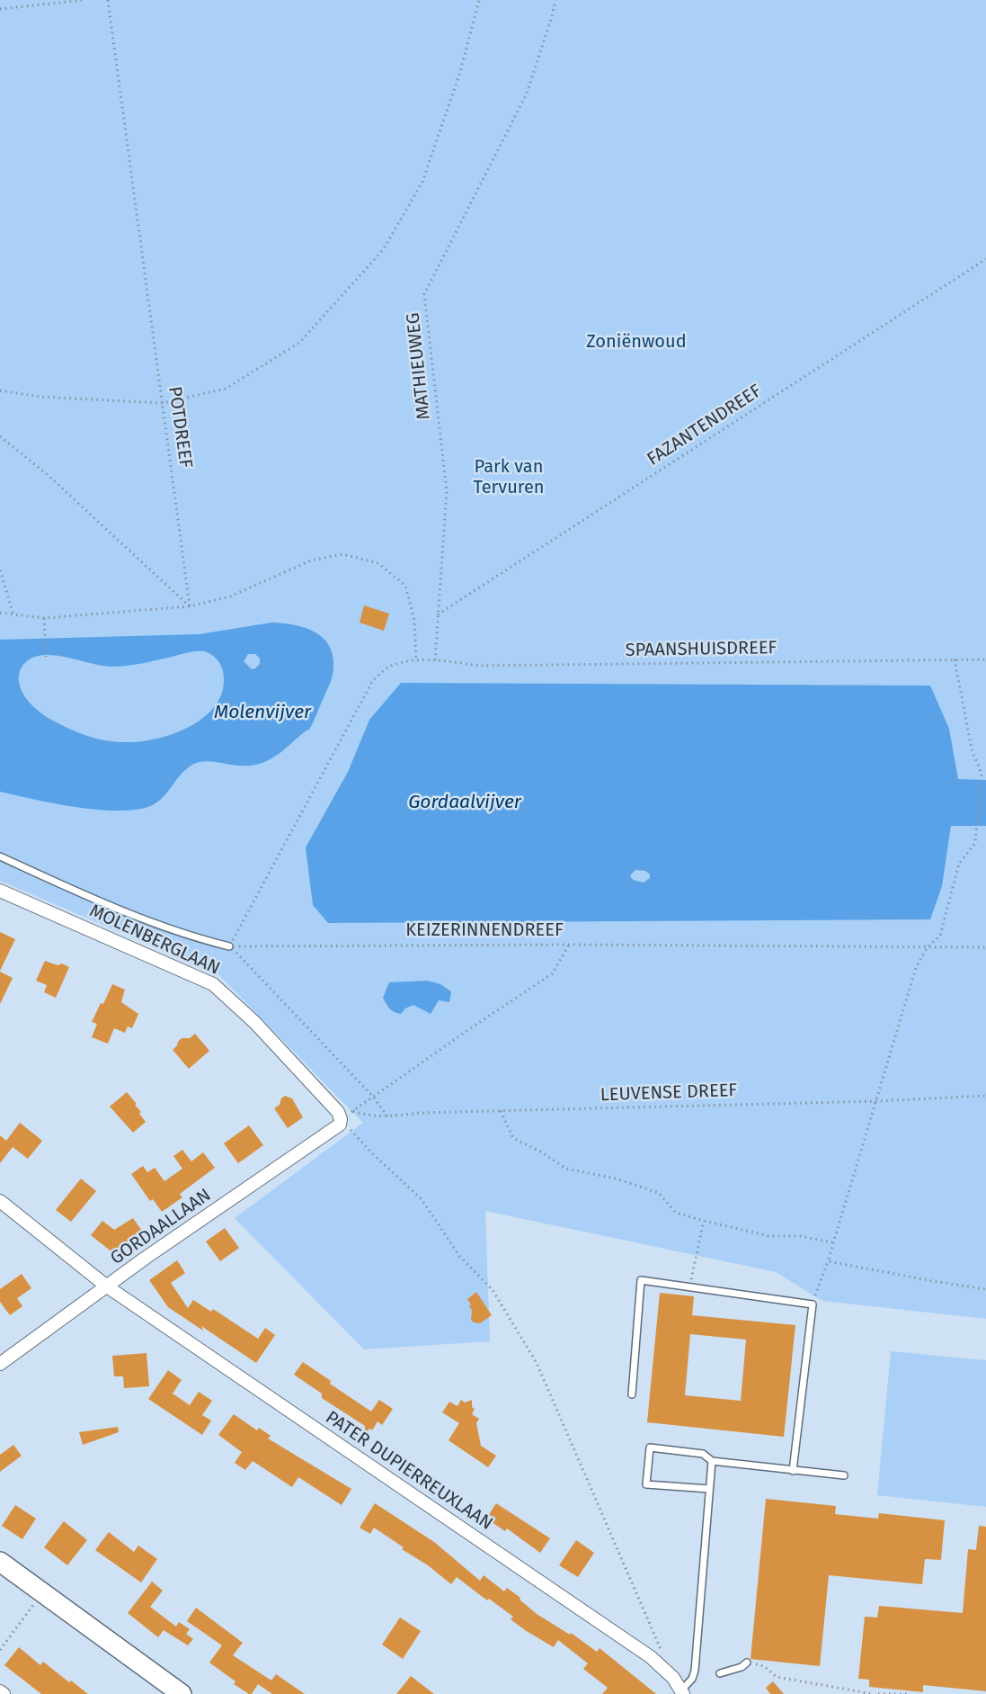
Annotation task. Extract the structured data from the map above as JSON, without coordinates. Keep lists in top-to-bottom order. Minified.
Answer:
{"streets":{"street":["MOLENBERGLAAN","GORDAALLAAN","PATER DUPIERREUXLAAN"],"path":["MATHIEUWEG","FAZANTENDREEF","POTDREEF","SPAANSHUISDREEF","KEIZERINNENDREEF","LEUVENSE DREEF"]},"crossings":[["MATHIEUWEG","FAZANTENDREEF"],["MATHIEUWEG","SPAANSHUISDREEF"],["SPAANSHUISDREEF","KEIZERINNENDREEF"],["MOLENBERGLAAN","GORDAALLAAN"],["GORDAALLAAN","PATER DUPIERREUXLAAN"]],"water":["Molenvijver","Gordaalvijver"],"parks":["Zoniënwoud","Park van Tervuren"]}
